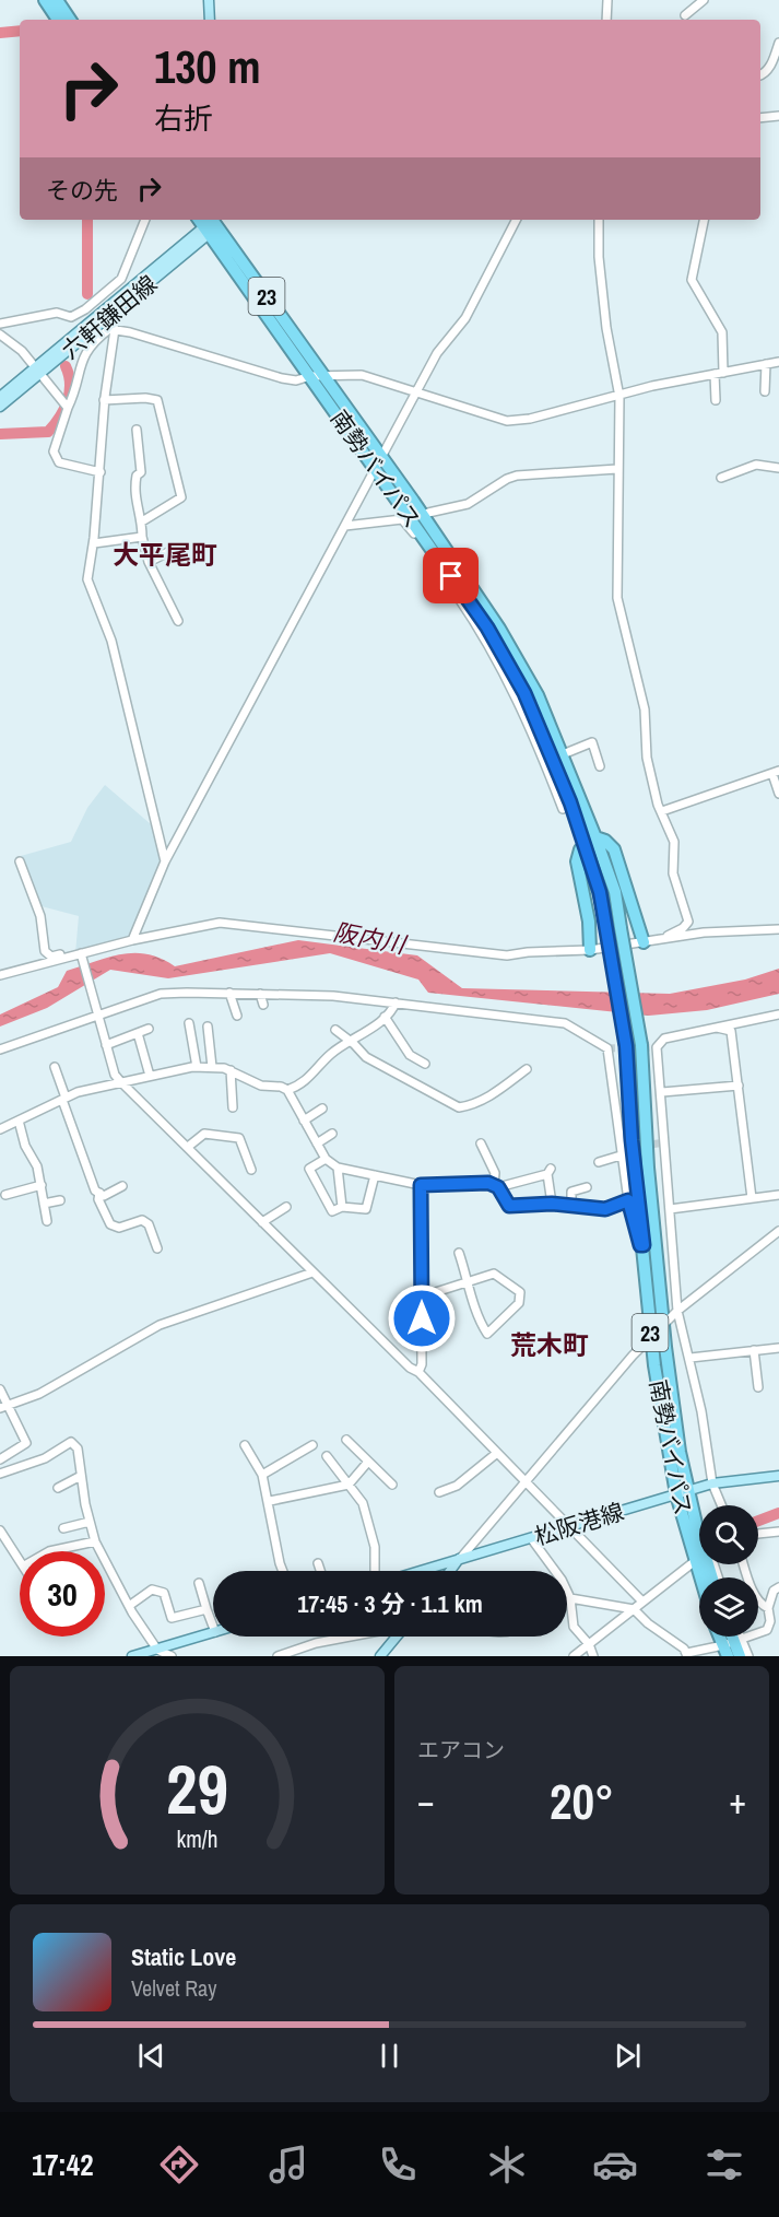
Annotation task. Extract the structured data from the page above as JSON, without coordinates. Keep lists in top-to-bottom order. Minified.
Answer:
{"streets":{"highway":["23","南勢バイパス"],"main road":["六軒鎌田線","松阪港線"]},"crossings":[["六軒鎌田線","南勢バイパス"],["南勢バイパス","松阪港線"]],"districts":["大平尾町","荒木町"],"water":["阪内川"],"page":{"turn":["130 m","右折"],"then":"その先","limit":"30","trip":"17:45 · 3 分 · 1.1 km","tile":"エアコン","heat":["−","20°","+"],"song":["Static Love","Velvet Ray"],"tabs":"17:42","gauge":["29","km/h"]}}
